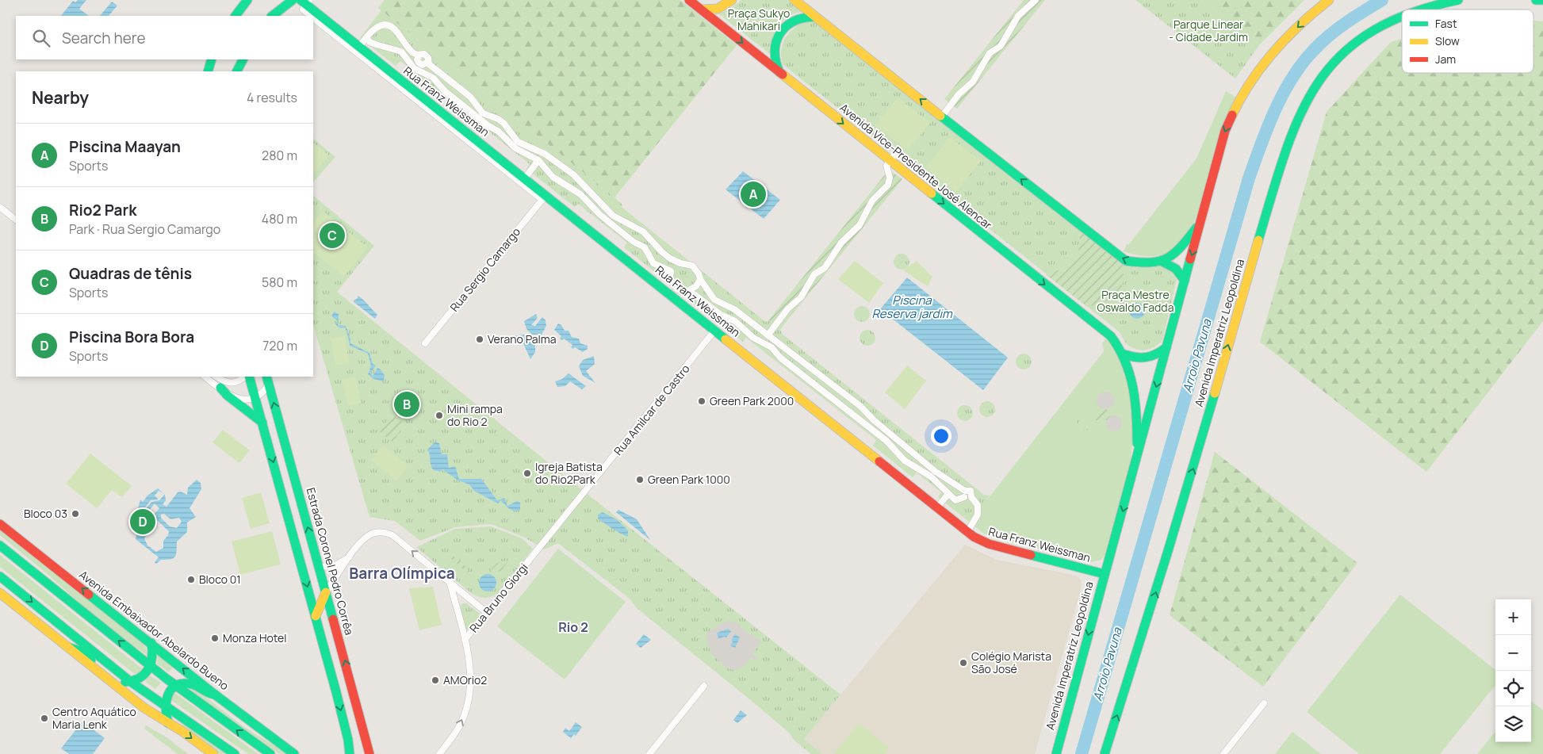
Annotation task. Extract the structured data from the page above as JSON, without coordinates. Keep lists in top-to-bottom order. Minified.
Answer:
{"streets":{"main road":["Rua Franz Weissman","Avenida Vice-Presidente José Alencar","Avenida Imperatriz Leopoldina","Estrada Coronel Pedro Corrêa","Avenida Embaixador Abelardo Bueno"],"street":["Rua Sergio Camargo","Rua Amilcar de Castro","Rua Bruno Giorgi"]},"crossings":[["Rua Franz Weissman","Rua Sergio Camargo"],["Rua Franz Weissman","Avenida Imperatriz Leopoldina"],["Rua Franz Weissman","Rua Amilcar de Castro"],["Avenida Vice-Presidente José Alencar","Avenida Imperatriz Leopoldina"],["Rua Amilcar de Castro","Rua Bruno Giorgi"]],"one_way":["Rua Bruno Giorgi"],"districts":["Barra Olímpica","Rio 2"],"water":["Piscina Reserva jardim","Arroio Pavuna"],"parks":["Praça Sukyo Mahikari","Parque Linear - Cidade Jardim","Praça Mestre Oswaldo Fadda"],"places":["Verano Palma","Green Park 2000","Mini rampa do Rio 2","Igreja Batista do Rio2Park","Green Park 1000","Bloco 03","Bloco 01","Monza Hotel","Colégio Marista São José","AMOrio2","Centro Aquático Maria Lenk"],"legend":["Fast","Slow","Jam"],"page":{"search":"Search here","heading":["Nearby","4 results"],"list":[{"mark":"A","name":"Piscina Maayan","note":"Sports","value":"280 m"},{"mark":"B","name":"Rio2 Park","note":"Park · Rua Sergio Camargo","value":"480 m"},{"mark":"C","name":"Quadras de tênis","note":"Sports","value":"580 m"},{"mark":"D","name":"Piscina Bora Bora","note":"Sports","value":"720 m"}],"pins":["A","C","B","D"],"map_buttons":["+","−"]}}
